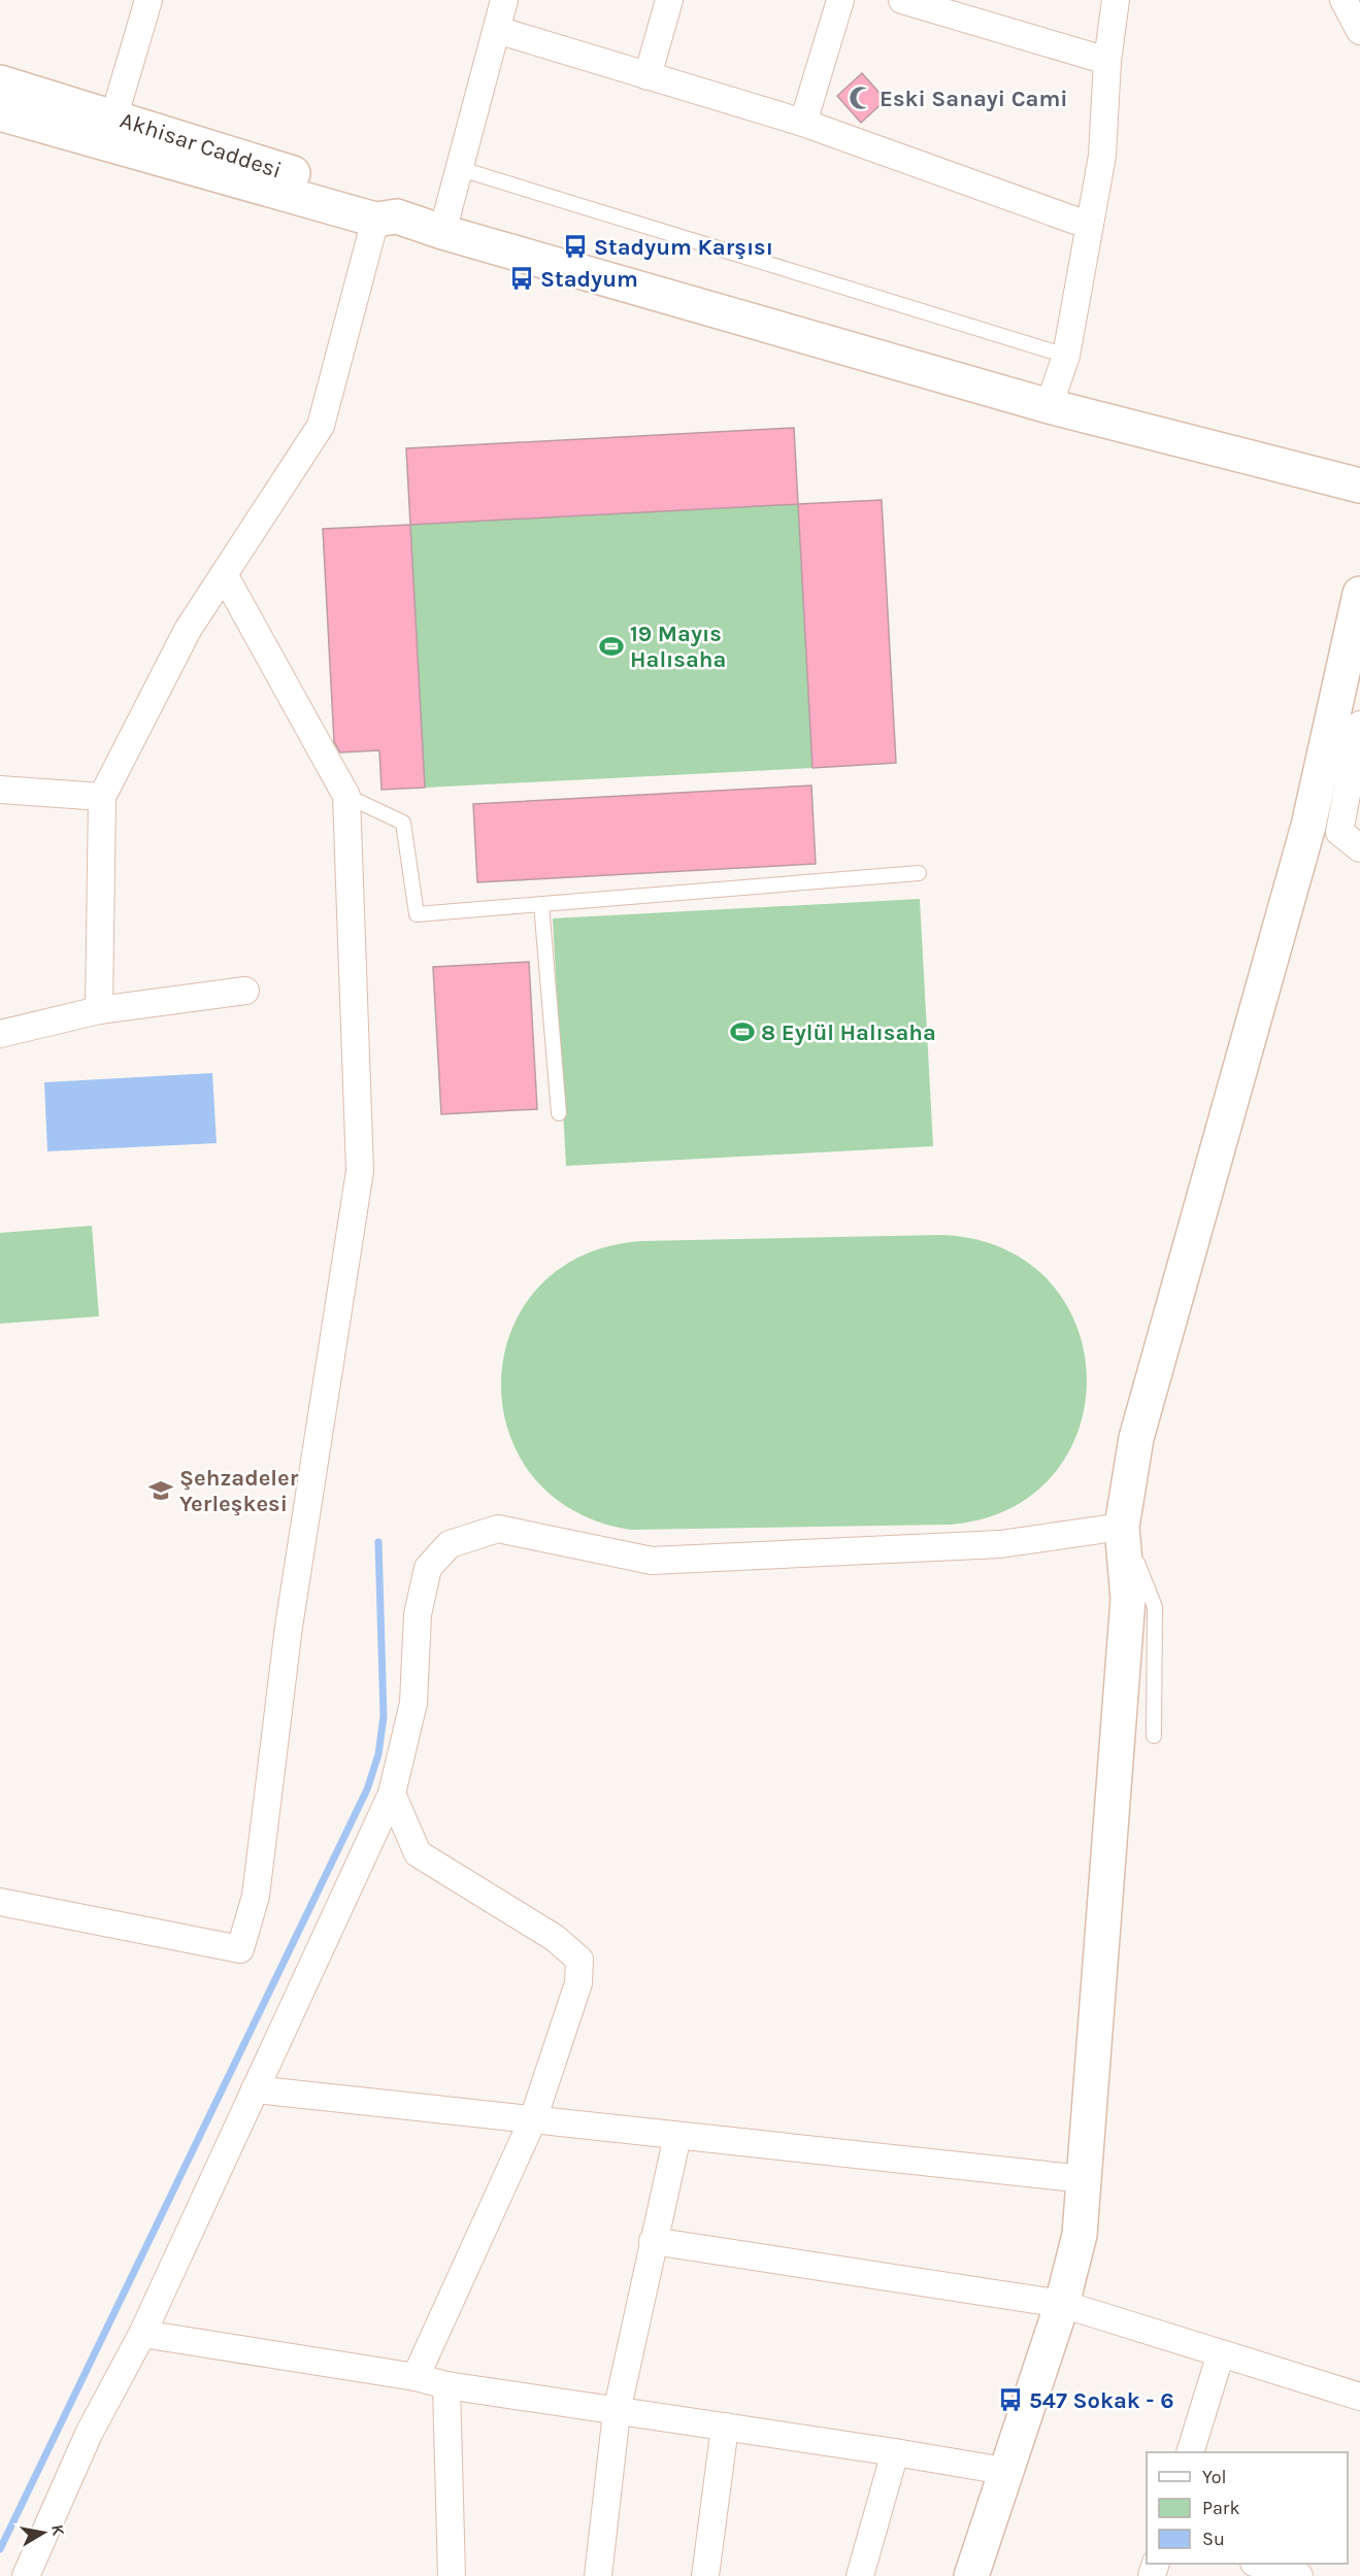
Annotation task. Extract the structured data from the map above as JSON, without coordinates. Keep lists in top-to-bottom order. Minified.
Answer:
{"streets":{"street":["Akhisar Caddesi"]},"places":{"mosque":["Eski Sanayi Cami"],"bus stop":["Stadyum Karşısı","Stadyum","547 Sokak - 6"],"sports":["19 Mayıs Halısaha","8 Eylül Halısaha"],"school or university":["Şehzadeler Yerleşkesi"]},"legend":["Yol","Park","Su"],"north":"right"}
